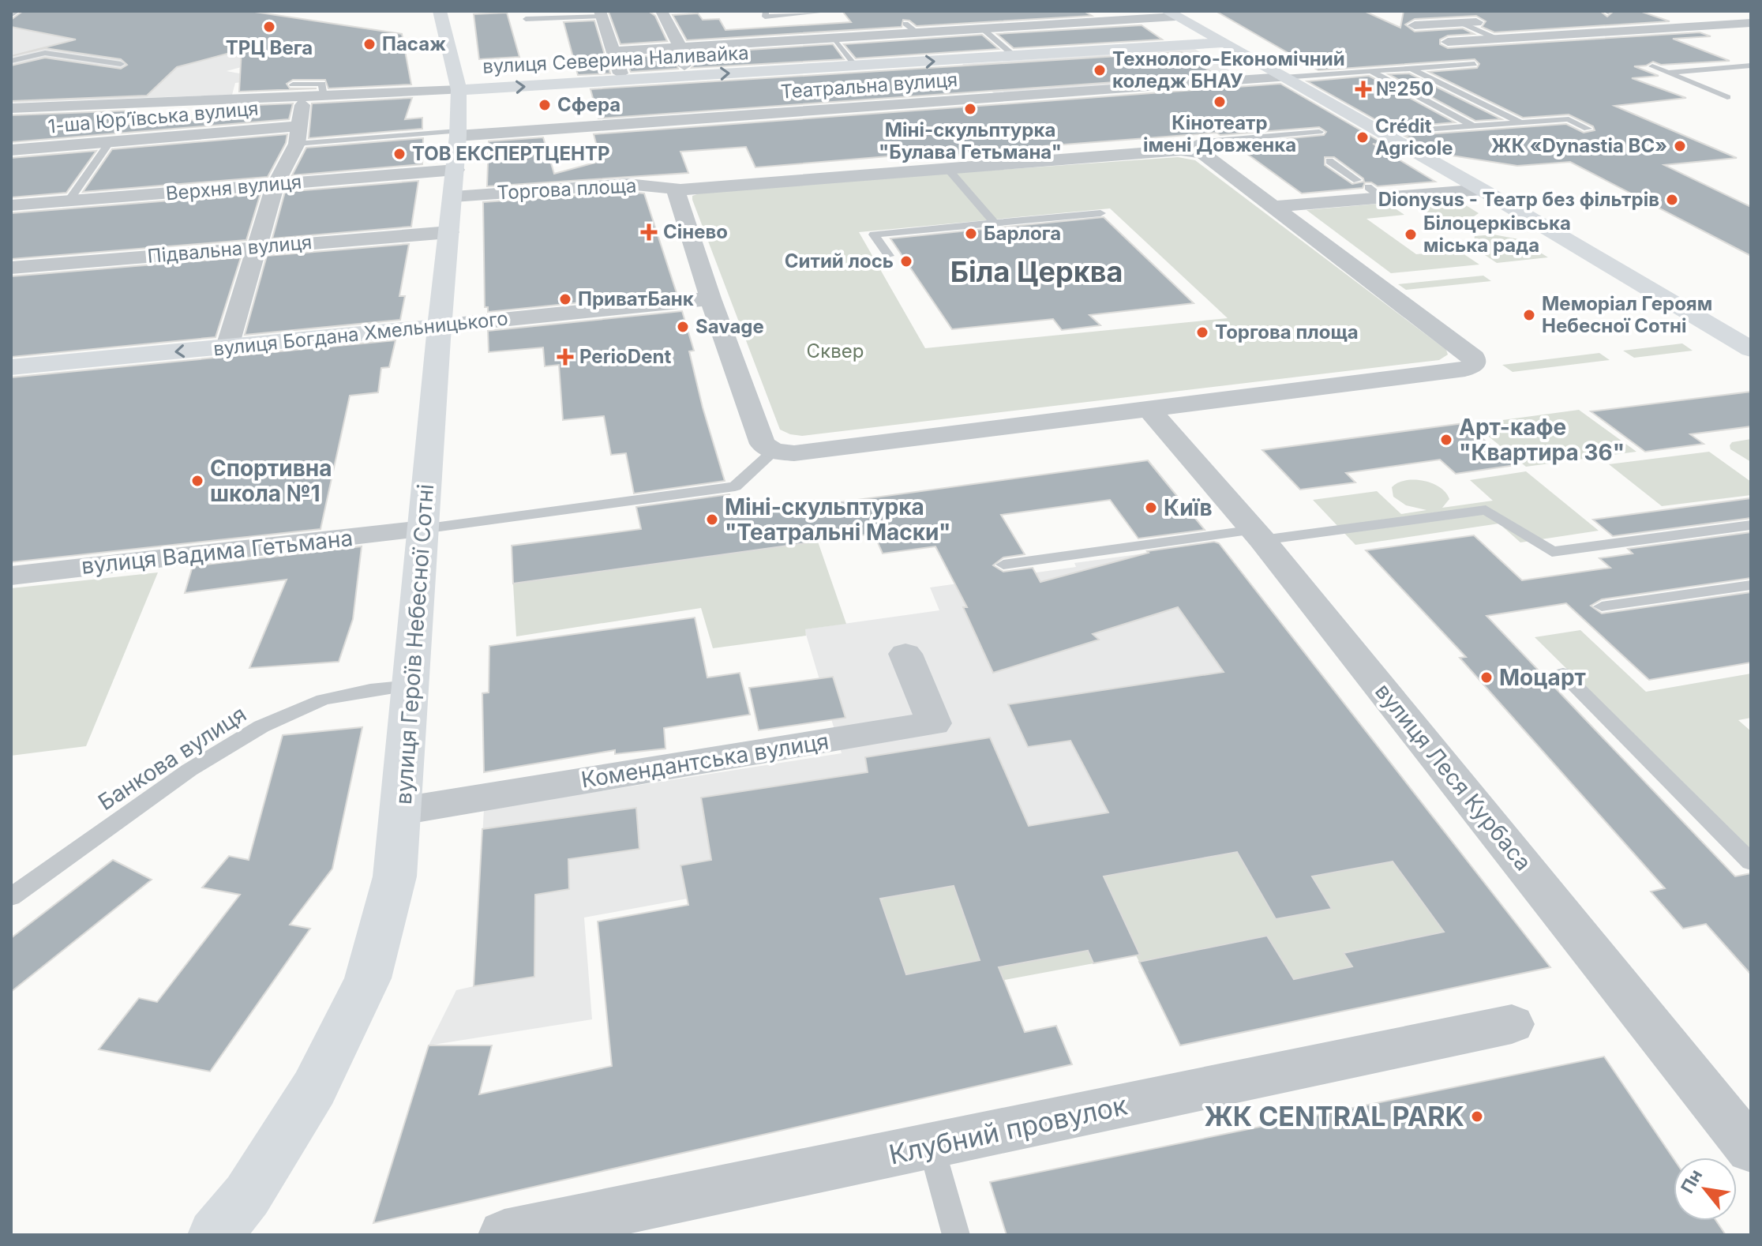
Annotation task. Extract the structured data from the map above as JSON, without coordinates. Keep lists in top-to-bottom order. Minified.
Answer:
{"streets":{"street":["вулиця Северина Наливайка","Театральна вулиця","1-ша Юрʼївська вулиця","Верхня вулиця","Торгова площа","Підвальна вулиця","вулиця Богдана Хмельницького","вулиця Вадима Гетьмана","вулиця Героїв Небесної Сотні","Комендантська вулиця","вулиця Леся Курбаса","Клубний провулок"],"lane":["Банкова вулиця"]},"crossings":[["вулиця Северина Наливайка","вулиця Героїв Небесної Сотні"],["Театральна вулиця","Верхня вулиця"],["Театральна вулиця","Торгова площа"],["Театральна вулиця","вулиця Героїв Небесної Сотні"],["Верхня вулиця","Торгова площа"],["Верхня вулиця","вулиця Героїв Небесної Сотні"],["Торгова площа","вулиця Героїв Небесної Сотні"],["Підвальна вулиця","вулиця Героїв Небесної Сотні"],["вулиця Богдана Хмельницького","вулиця Героїв Небесної Сотні"],["вулиця Вадима Гетьмана","вулиця Героїв Небесної Сотні"],["вулиця Героїв Небесної Сотні","Банкова вулиця"],["вулиця Героїв Небесної Сотні","Комендантська вулиця"]],"districts":["Біла Церква"],"parks":["Сквер"],"places":{"other":["ТРЦ Вега","Пасаж","Технолого-Економічний коледж БНАУ","Кінотеатр імені Довженка","Сфера","Міні-скульптурка \"Булава Гетьмана\"","Crédit Agricole","ЖК «Dynastia BC»","ТОВ ЕКСПЕРТЦЕНТР","Dionysus - Театр без фільтрів","Барлога","Білоцерківська міська рада","Ситий лось","ПриватБанк","Меморіал Героям Небесної Сотні","Savage","Торгова площа","Арт-кафе \"Квартира 36\"","Спортивна школа №1","Київ","Міні-скульптурка \"Театральні Маски\"","Моцарт","ЖК CENTRAL PARK"],"health":["№250","Сінево","PerioDent"]},"north":"top left"}
